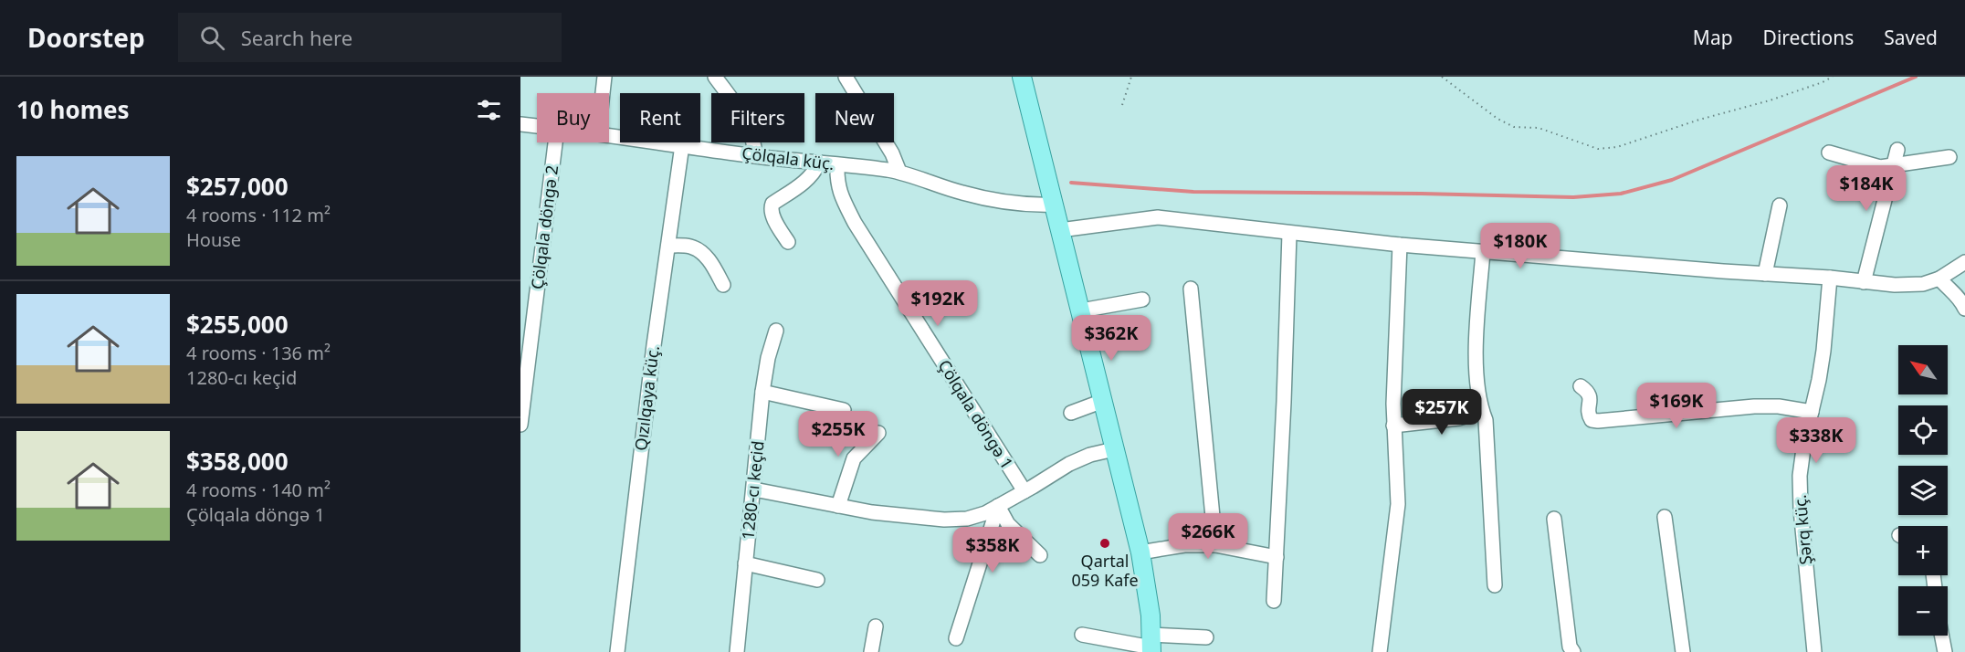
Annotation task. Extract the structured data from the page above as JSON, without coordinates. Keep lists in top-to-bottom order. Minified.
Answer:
{"streets":{"street":["Çölqala küç.","Çölqala döngə 2","Qızılqaya küç.","Çölqala döngə 1","1280-cı keçid","Şərq küç."]},"crossings":[["Çölqala küç.","Qızılqaya küç."],["Çölqala küç.","Çölqala döngə 1"]],"places":["Qartal 059 Kafe"],"north":"top left","page":{"header":"Doorstep","search":"Search here","nav":["Map","Directions","Saved"],"heading":"10 homes","chip":["Buy","Rent","Filters","New"],"list":[{"name":"$257,000","note":"4 rooms · 112 m² · House"},{"name":"$255,000","note":"4 rooms · 136 m² · 1280-cı keçid"},{"name":"$358,000","note":"4 rooms · 140 m² · Çölqala döngə 1"}],"price":["$184K","$180K","$192K","$362K","$169K","$257K","$255K","$338K","$266K","$358K"],"map_buttons":["+","−"]}}
